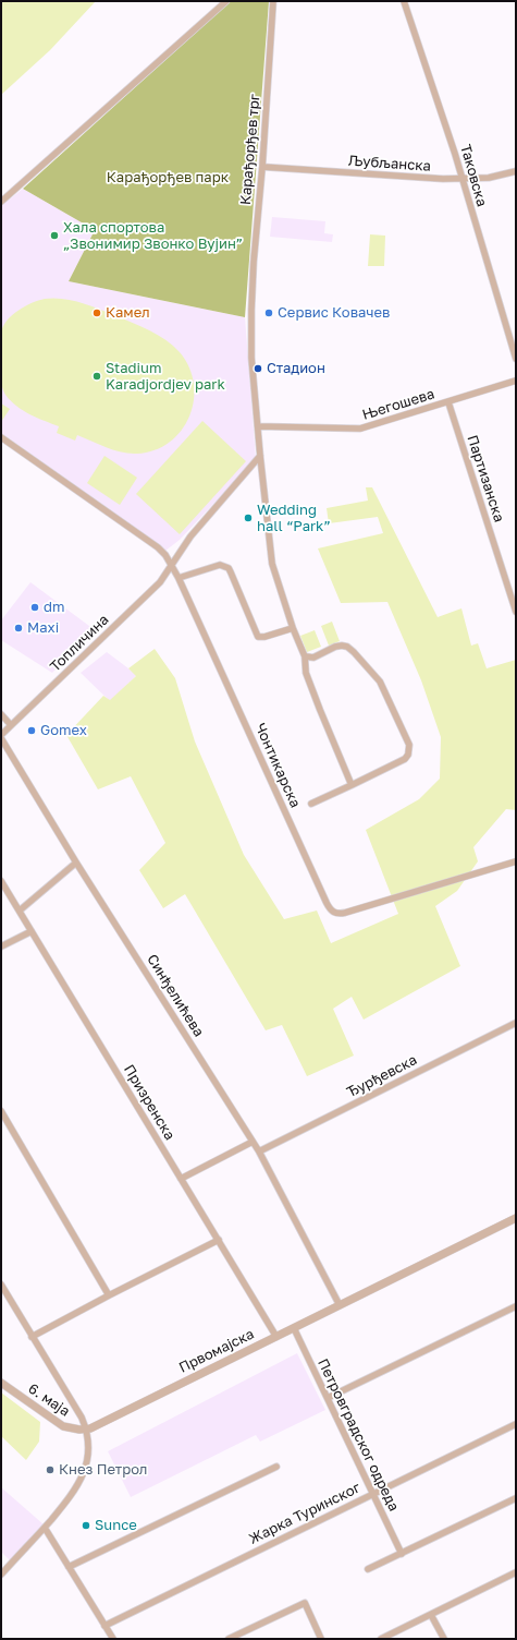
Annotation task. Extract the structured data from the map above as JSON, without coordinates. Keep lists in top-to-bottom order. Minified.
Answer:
{"streets":{"street":["Карађорђев трг","Љубљанска","Таковска","Његошева","Партизанска","Топличина","Чонтикарска","Синђелићева","Ђурђевска","Призренска","Првомајска","6. маја","Петровградског одреда","Жарка Туринског"]},"crossings":[["Карађорђев трг","Љубљанска"],["Карађорђев трг","Његошева"],["Љубљанска","Таковска"],["Његошева","Партизанска"],["Топличина","Синђелићева"],["Синђелићева","Ђурђевска"],["Синђелићева","Првомајска"],["Призренска","Првомајска"],["Првомајска","6. маја"],["Првомајска","Петровградског одреда"],["Петровградског одреда","Жарка Туринског"]],"parks":["Карађорђев парк"],"places":["Хала спортова „Звонимир Звонко Вујин”","Камел","Сервис Ковачев","Стадион","Stadium Karadjordjev park","Wedding hall “Park”","dm","Maxi","Gomex","Кнез Петрол","Sunce"]}
